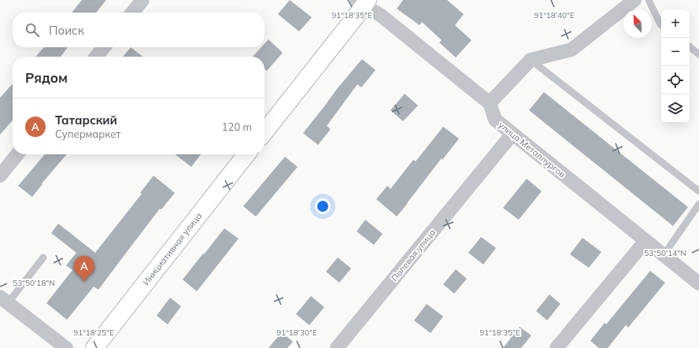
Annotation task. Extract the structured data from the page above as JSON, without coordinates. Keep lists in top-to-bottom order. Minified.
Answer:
{"streets":{"street":["улица Металлургов","Инициативная улица","Полевая улица"]},"crossings":[["улица Металлургов","Полевая улица"]],"north":"top left","page":{"map_buttons":["+","−"],"search":"Поиск","heading":"Рядом","list":[{"mark":"A","name":"Татарский","note":"Супермаркет","value":"120 m"}],"pins":"A"},"coordinates":["91°18'35\"E","91°18'40\"E","53°50'14\"N","53°50'18\"N","91°18'25\"E","91°18'30\"E"]}
